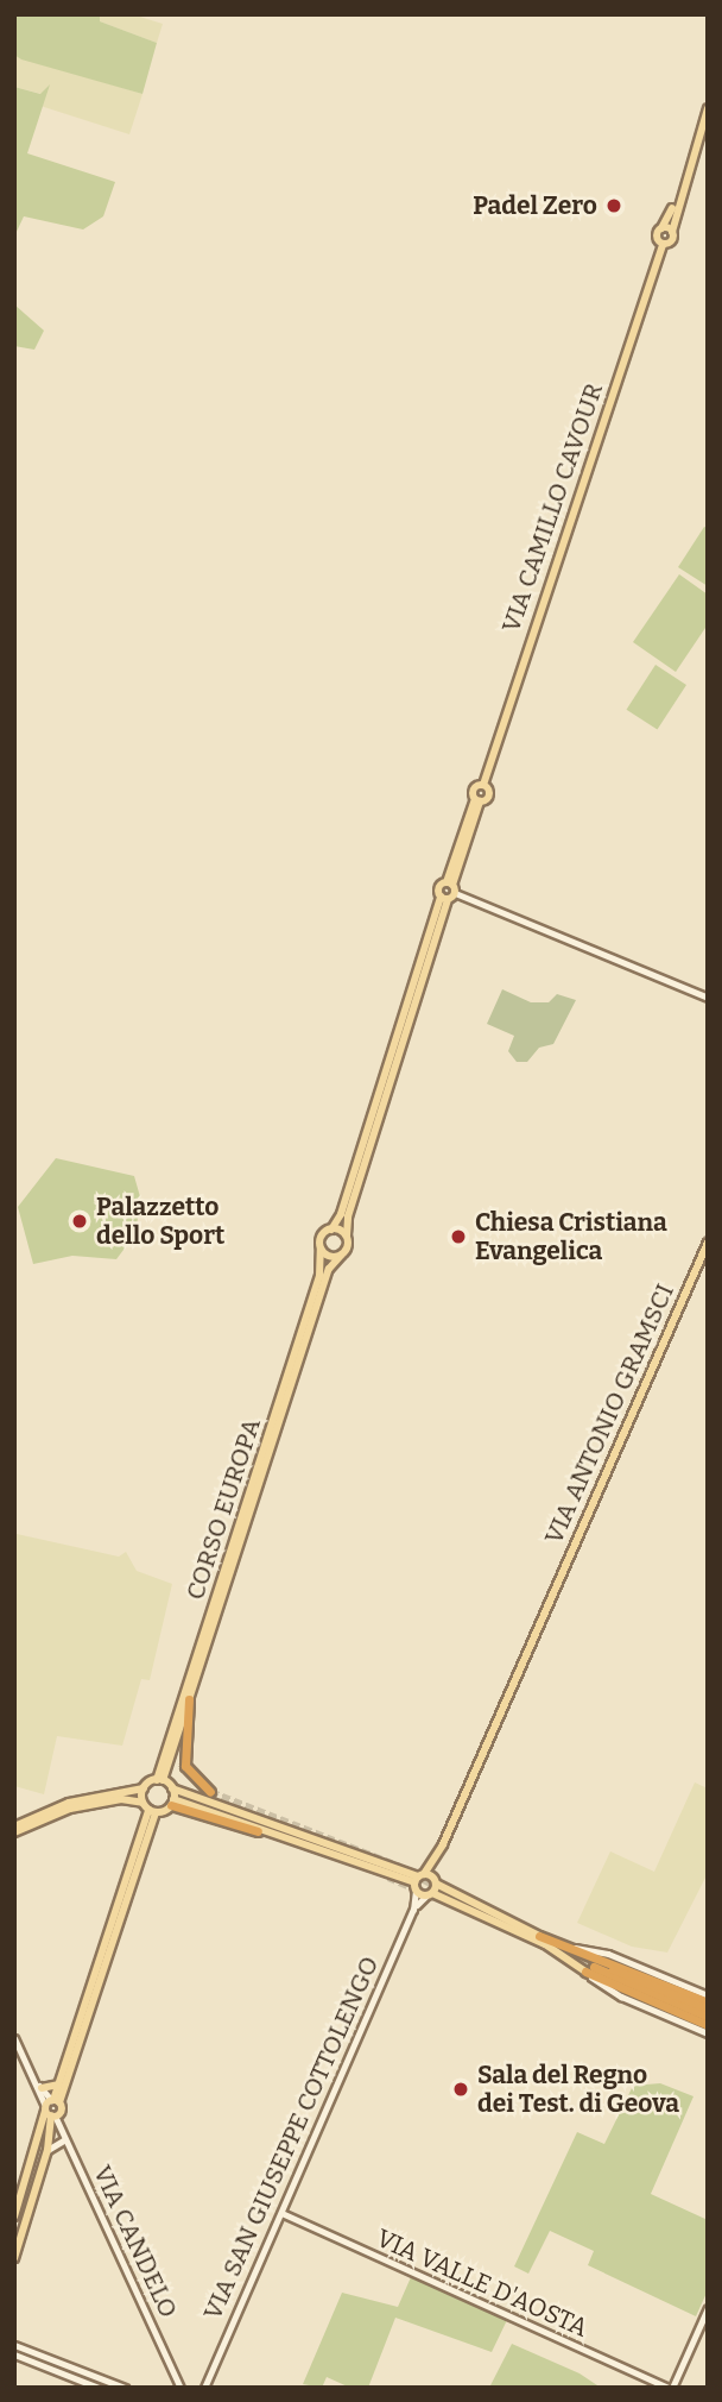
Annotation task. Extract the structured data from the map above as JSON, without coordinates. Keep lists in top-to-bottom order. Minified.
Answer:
{"streets":{"main road":["VIA CAMILLO CAVOUR","VIA ANTONIO GRAMSCI","CORSO EUROPA"],"street":["VIA SAN GIUSEPPE COTTOLENGO","VIA CANDELO","VIA VALLE D'AOSTA"]},"crossings":[["VIA CAMILLO CAVOUR","CORSO EUROPA"],["VIA SAN GIUSEPPE COTTOLENGO","VIA VALLE D'AOSTA"]],"places":["Padel Zero","Palazzetto dello Sport","Chiesa Cristiana Evangelica","Sala del Regno dei Test. di Geova"]}
